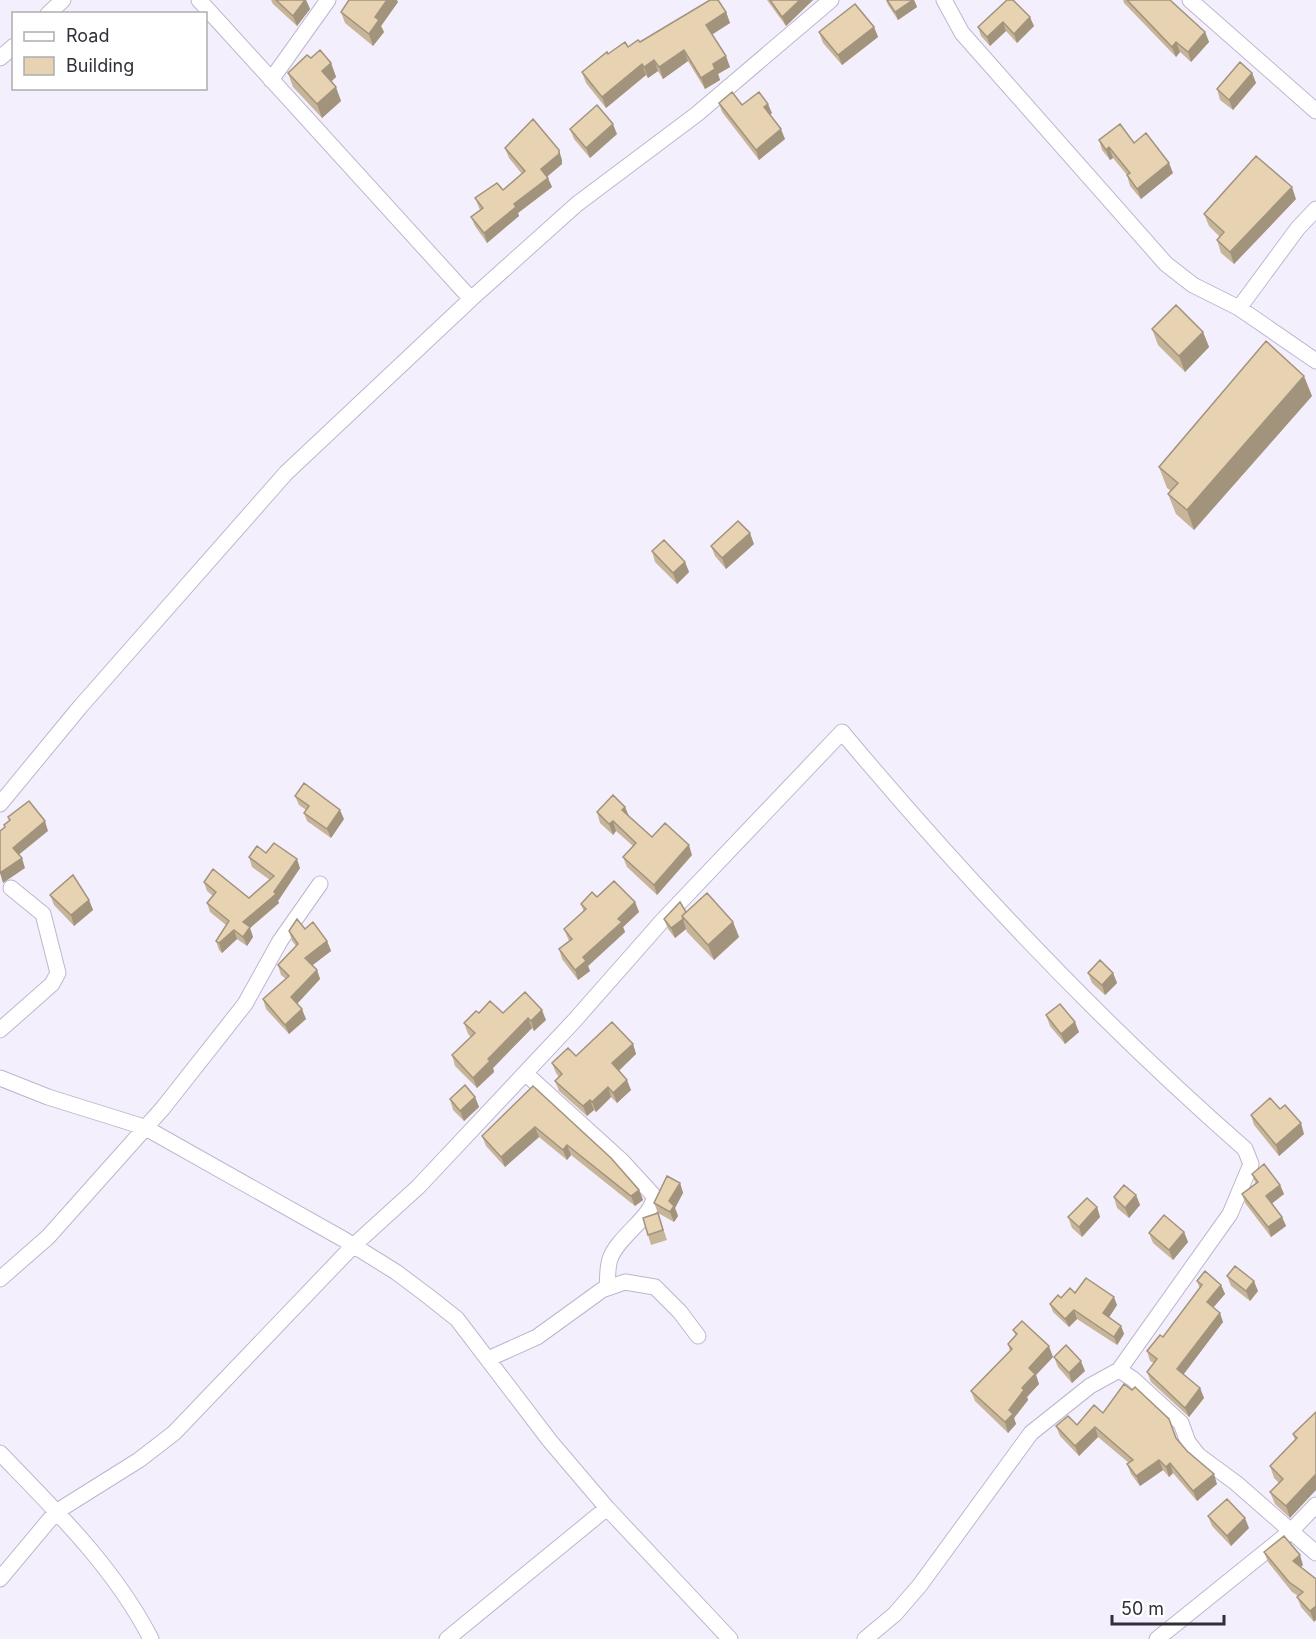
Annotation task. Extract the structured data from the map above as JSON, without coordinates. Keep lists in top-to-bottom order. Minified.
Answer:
{"legend":["Road","Building"],"scale_bar":"50 m"}
